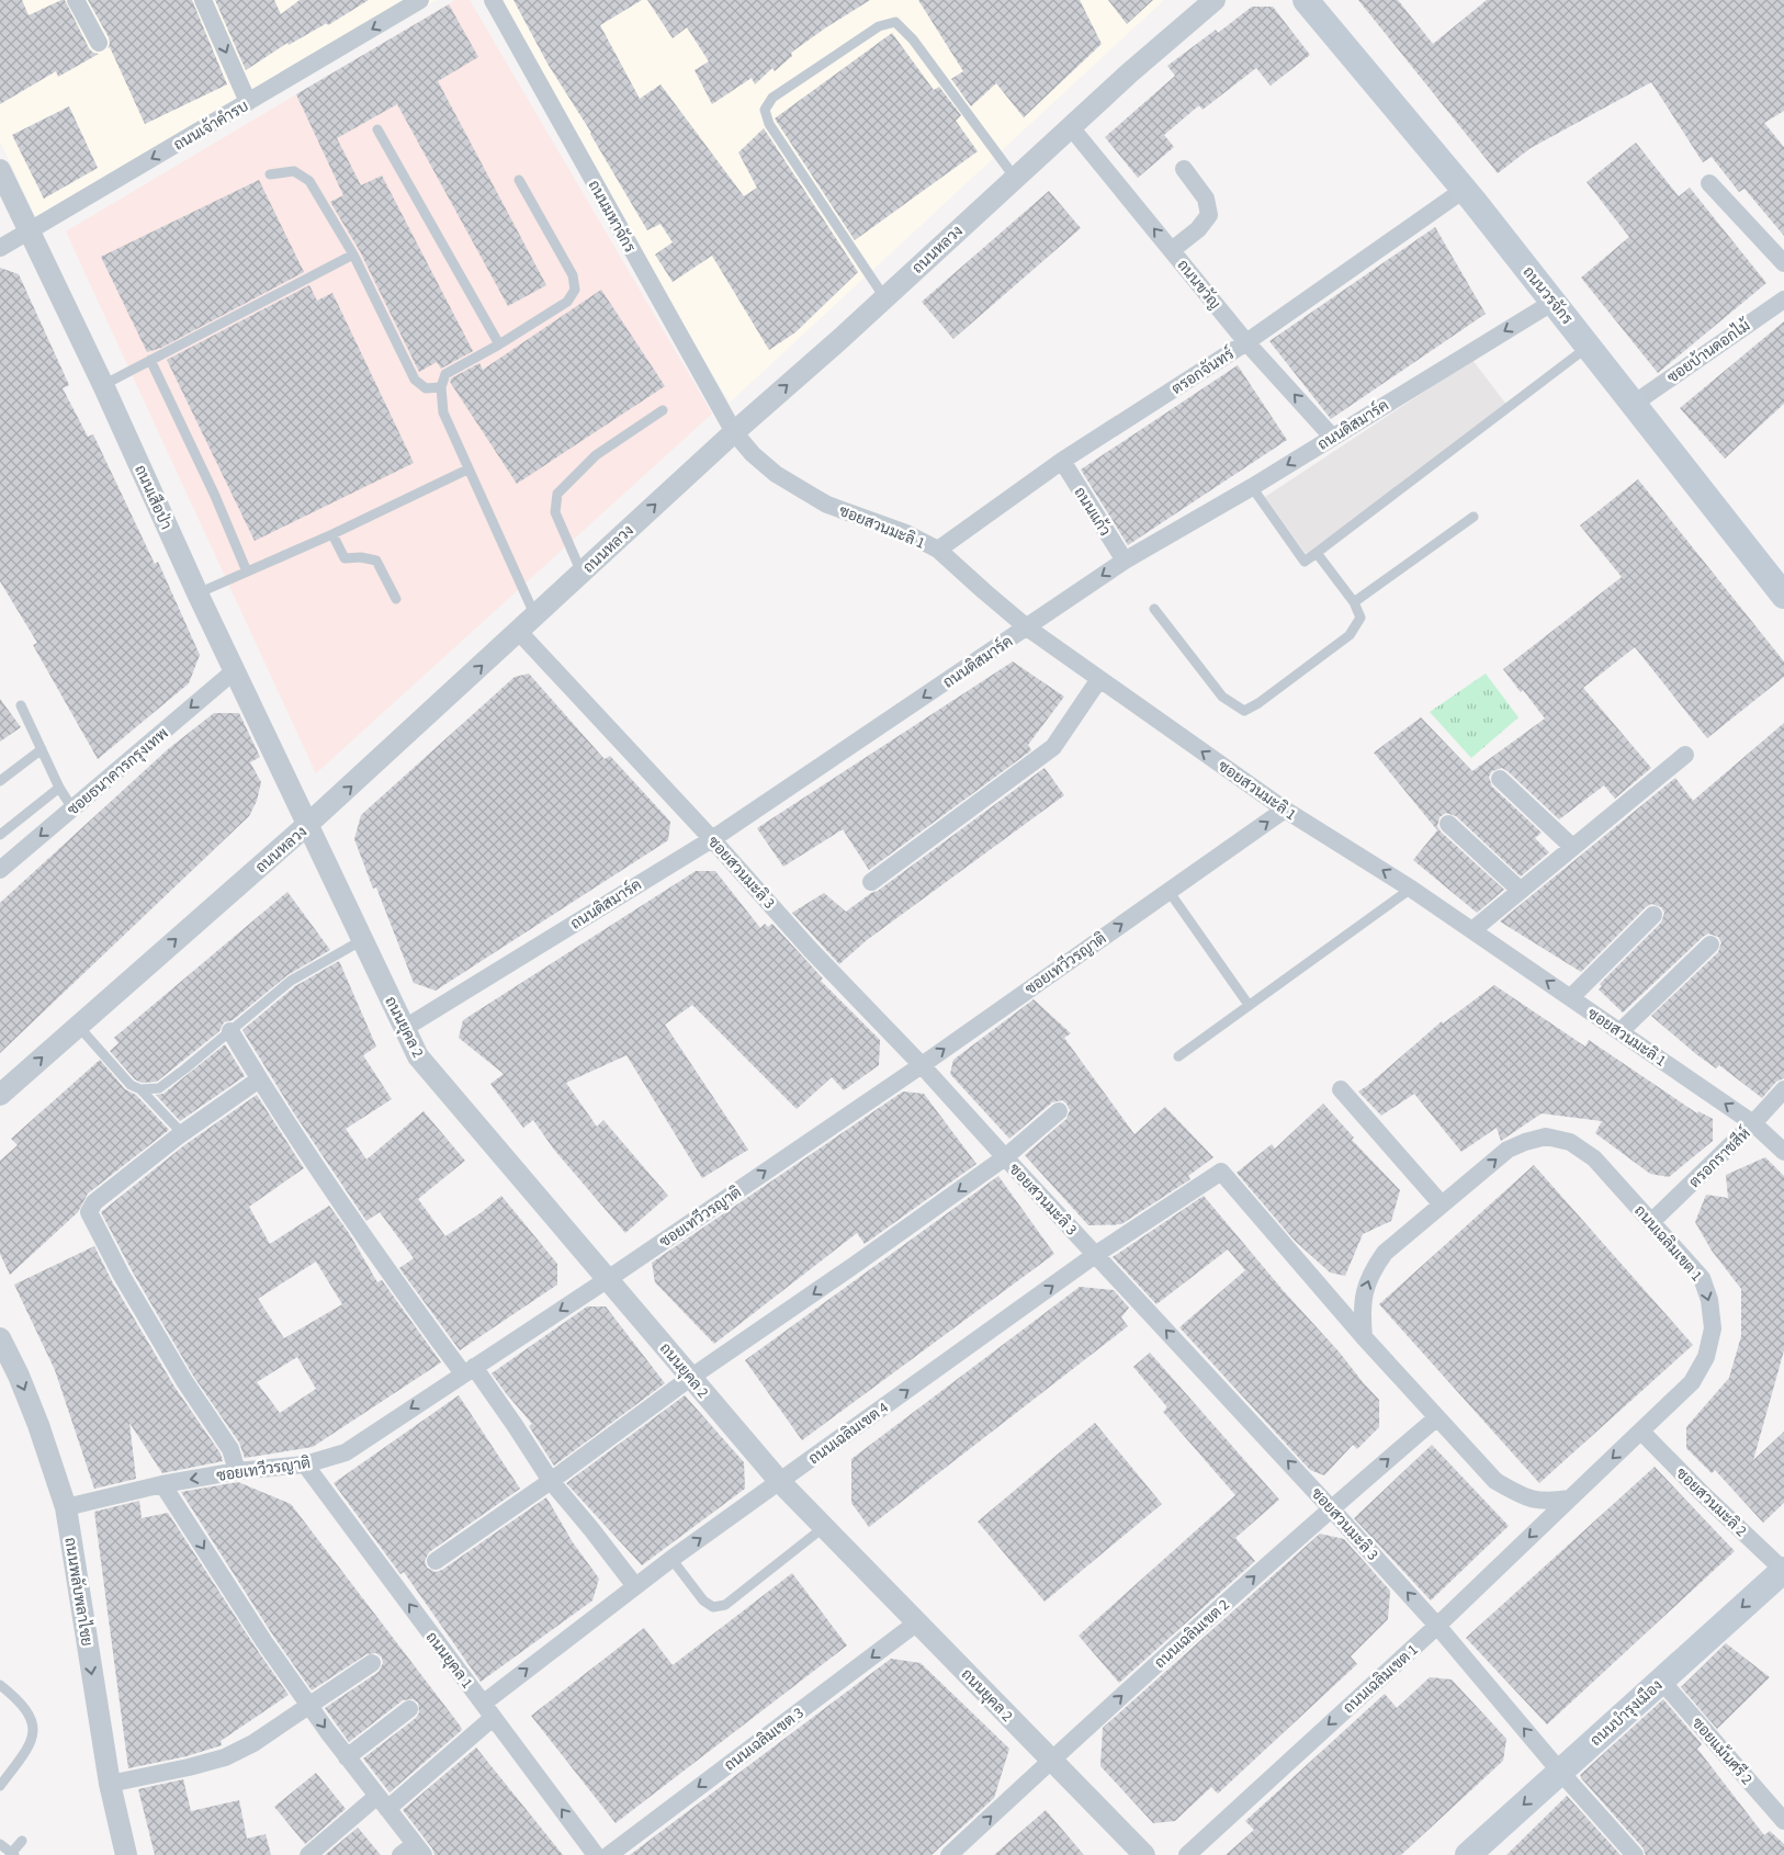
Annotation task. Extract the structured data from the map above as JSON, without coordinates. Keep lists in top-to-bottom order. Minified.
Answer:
{"streets":{"main road":["ถนนวรจักร","ถนนบำรุงเมือง"],"street":["ถนนเจ้าคำรบ","ถนนมหาจักร","ถนนหลวง","ถนนขวัญ","ซอยบ้านดอกไม้","ตรอกจันทร์","ถนนดิสมาร์ค","ถนนเสือป่า","ถนนแก้ว","ซอยสวนมะลิ 1","ซอยธนาคารกรุงเทพ","ซอยสวนมะลิ 3","ซอยเทวีวรญาติ","ถนนยุคล 2","ตรอกราชสีห์","ถนนเฉลิมเขต 1","ถนนเฉลิมเขต 4","ซอยสวนมะลิ 2","ถนนพลับพลาไชย","ถนนเฉลิมเขต 2","ถนนยุคล 1","ถนนเฉลิมเขต 3","ซอยแม้นศรี 2"]},"crossings":[["ถนนเจ้าคำรบ","ถนนเสือป่า"],["ถนนมหาจักร","ถนนหลวง"],["ถนนมหาจักร","ซอยสวนมะลิ 1"],["ถนนหลวง","ถนนขวัญ"],["ถนนหลวง","ถนนเสือป่า"],["ถนนหลวง","ซอยสวนมะลิ 1"],["ถนนหลวง","ซอยสวนมะลิ 3"],["ถนนหลวง","ถนนยุคล 2"],["ถนนขวัญ","ตรอกจันทร์"],["ถนนขวัญ","ถนนดิสมาร์ค"],["ถนนวรจักร","ซอยบ้านดอกไม้"],["ถนนวรจักร","ตรอกจันทร์"],["ถนนวรจักร","ถนนดิสมาร์ค"],["ตรอกจันทร์","ถนนแก้ว"],["ตรอกจันทร์","ซอยสวนมะลิ 1"],["ถนนดิสมาร์ค","ถนนแก้ว"],["ถนนดิสมาร์ค","ซอยสวนมะลิ 1"],["ถนนดิสมาร์ค","ซอยสวนมะลิ 3"],["ถนนดิสมาร์ค","ถนนยุคล 2"],["ถนนเสือป่า","ซอยธนาคารกรุงเทพ"],["ถนนเสือป่า","ถนนยุคล 2"],["ซอยสวนมะลิ 1","ซอยเทวีวรญาติ"],["ซอยสวนมะลิ 1","ตรอกราชสีห์"],["ซอยสวนมะลิ 3","ซอยเทวีวรญาติ"],["ซอยสวนมะลิ 3","ถนนเฉลิมเขต 1"],["ซอยสวนมะลิ 3","ถนนเฉลิมเขต 4"],["ซอยสวนมะลิ 3","ถนนเฉลิมเขต 2"],["ซอยสวนมะลิ 3","ถนนบำรุงเมือง"],["ซอยเทวีวรญาติ","ถนนยุคล 2"],["ซอยเทวีวรญาติ","ถนนพลับพลาไชย"],["ซอยเทวีวรญาติ","ถนนยุคล 1"],["ถนนยุคล 2","ถนนเฉลิมเขต 4"],["ถนนยุคล 2","ถนนเฉลิมเขต 2"],["ถนนยุคล 2","ถนนเฉลิมเขต 3"],["ตรอกราชสีห์","ถนนเฉลิมเขต 1"],["ถนนเฉลิมเขต 1","ถนนเฉลิมเขต 4"],["ถนนเฉลิมเขต 1","ซอยสวนมะลิ 2"],["ถนนเฉลิมเขต 4","ถนนยุคล 1"],["ซอยสวนมะลิ 2","ถนนบำรุงเมือง"],["ถนนบำรุงเมือง","ซอยแม้นศรี 2"]],"one_way":["ถนนเจ้าคำรบ","ถนนหลวง","ถนนขวัญ","ซอยสวนมะลิ 1","ซอยธนาคารกรุงเทพ","ซอยสวนมะลิ 3","ถนนเฉลิมเขต 2","ถนนบำรุงเมือง","ถนนเฉลิมเขต 3"]}
